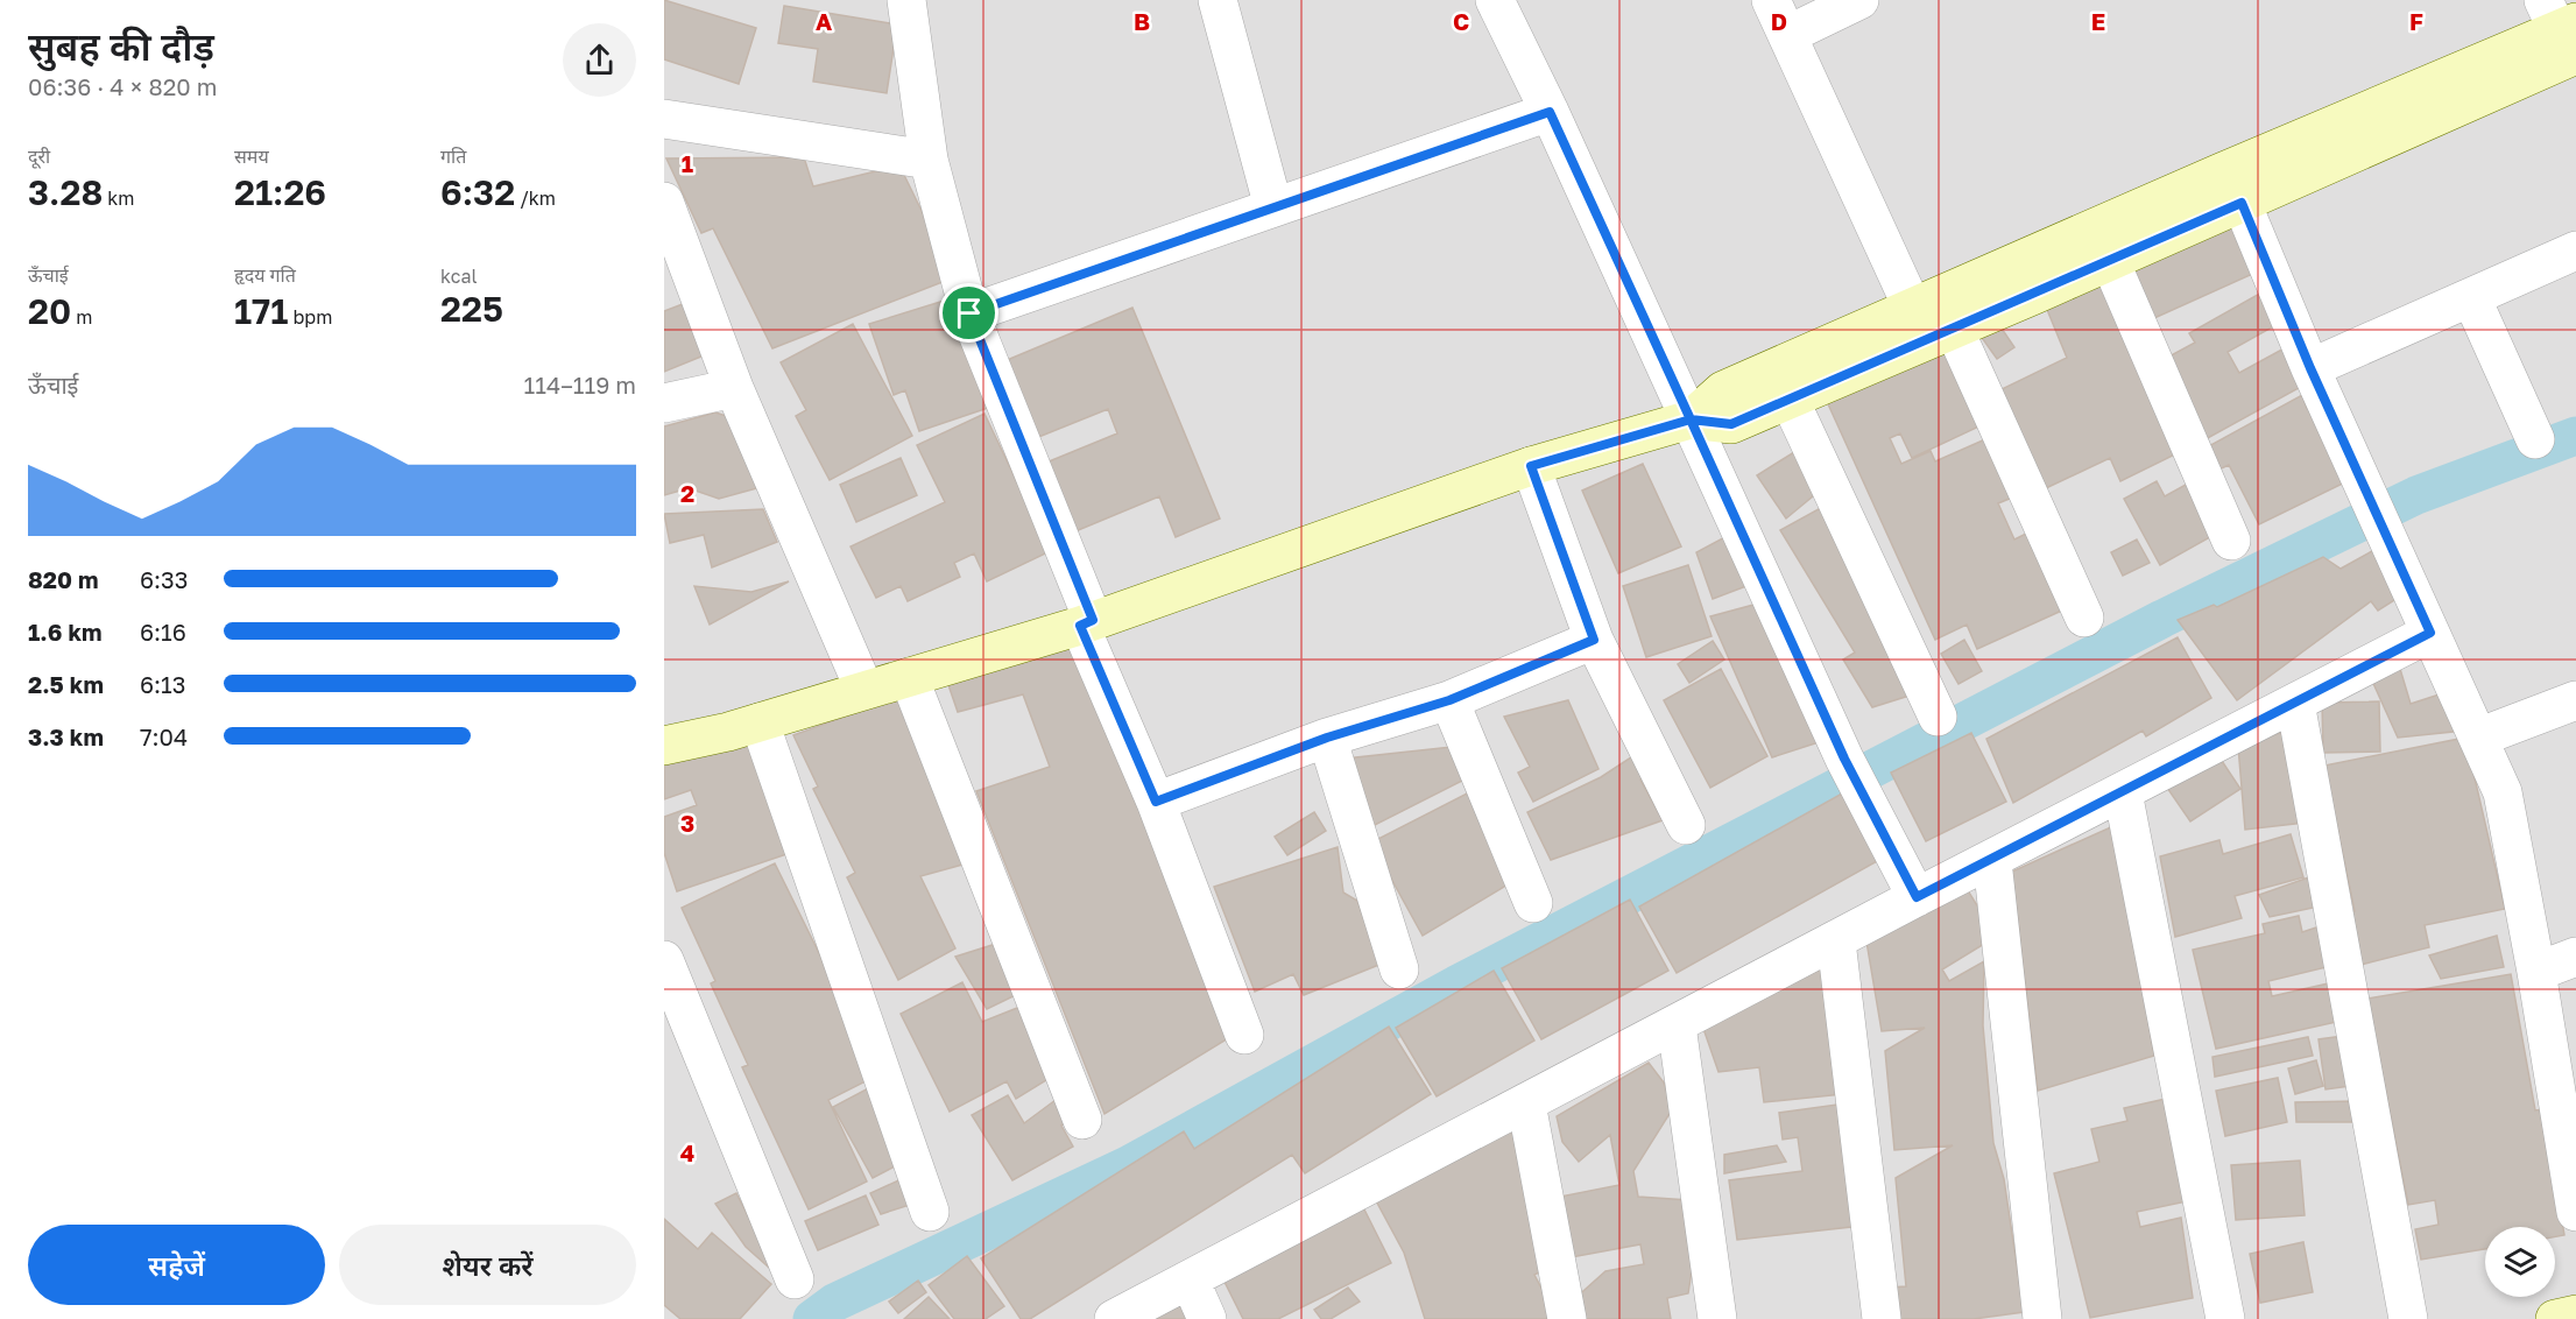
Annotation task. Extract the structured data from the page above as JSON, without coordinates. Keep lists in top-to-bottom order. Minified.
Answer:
{"page":{"heading":["सुबह की दौड़","06:36 · 4 × 820 m"],"stats":[["दूरी","3.28 km"],["समय","21:26"],["गति","6:32 /km"],["ऊँचाई","20 m"],["हृदय गति","171 bpm"],["kcal","225"]],"chart":["ऊँचाई","114–119 m"],"list":[{"name":"820 m","note":"6:33"},{"name":"1.6 km","note":"6:16"},{"name":"2.5 km","note":"6:13"},{"name":"3.3 km","note":"7:04"}],"buttons":["सहेजें","शेयर करें"]},"grid":{"columns":["A","B","C","D","E","F"],"rows":["1","2","3","4"]}}
